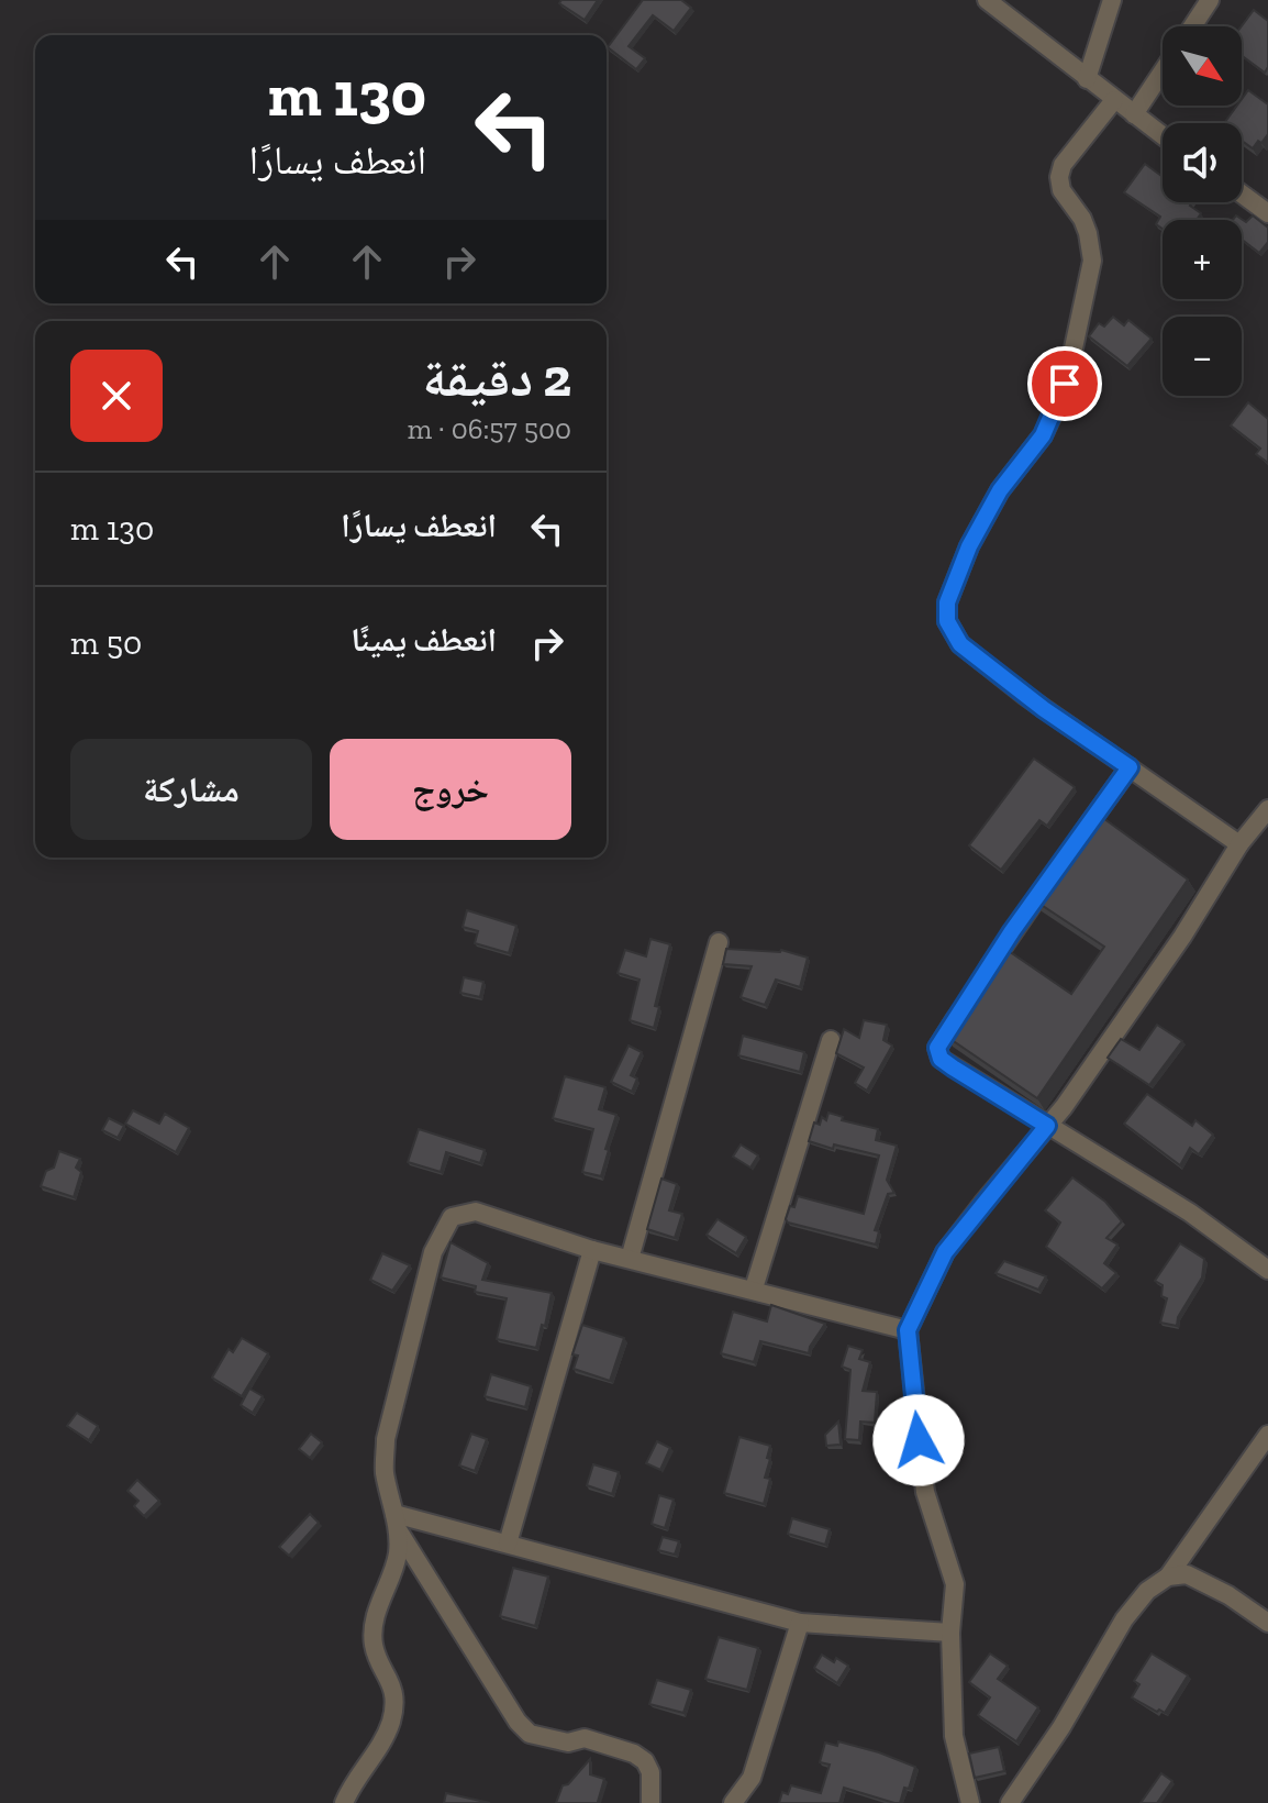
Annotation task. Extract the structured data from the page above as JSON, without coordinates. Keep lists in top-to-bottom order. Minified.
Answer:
{"north":"bottom right","page":{"map_buttons":["+","−"],"turn":["130 m","انعطف يسارًا"],"heading":["2 دقيقة","500 m · 06:57"],"list":[{"name":"انعطف يسارًا","value":"130 m"},{"name":"انعطف يمينًا","value":"50 m"}],"buttons":["خروج","مشاركة"]}}
